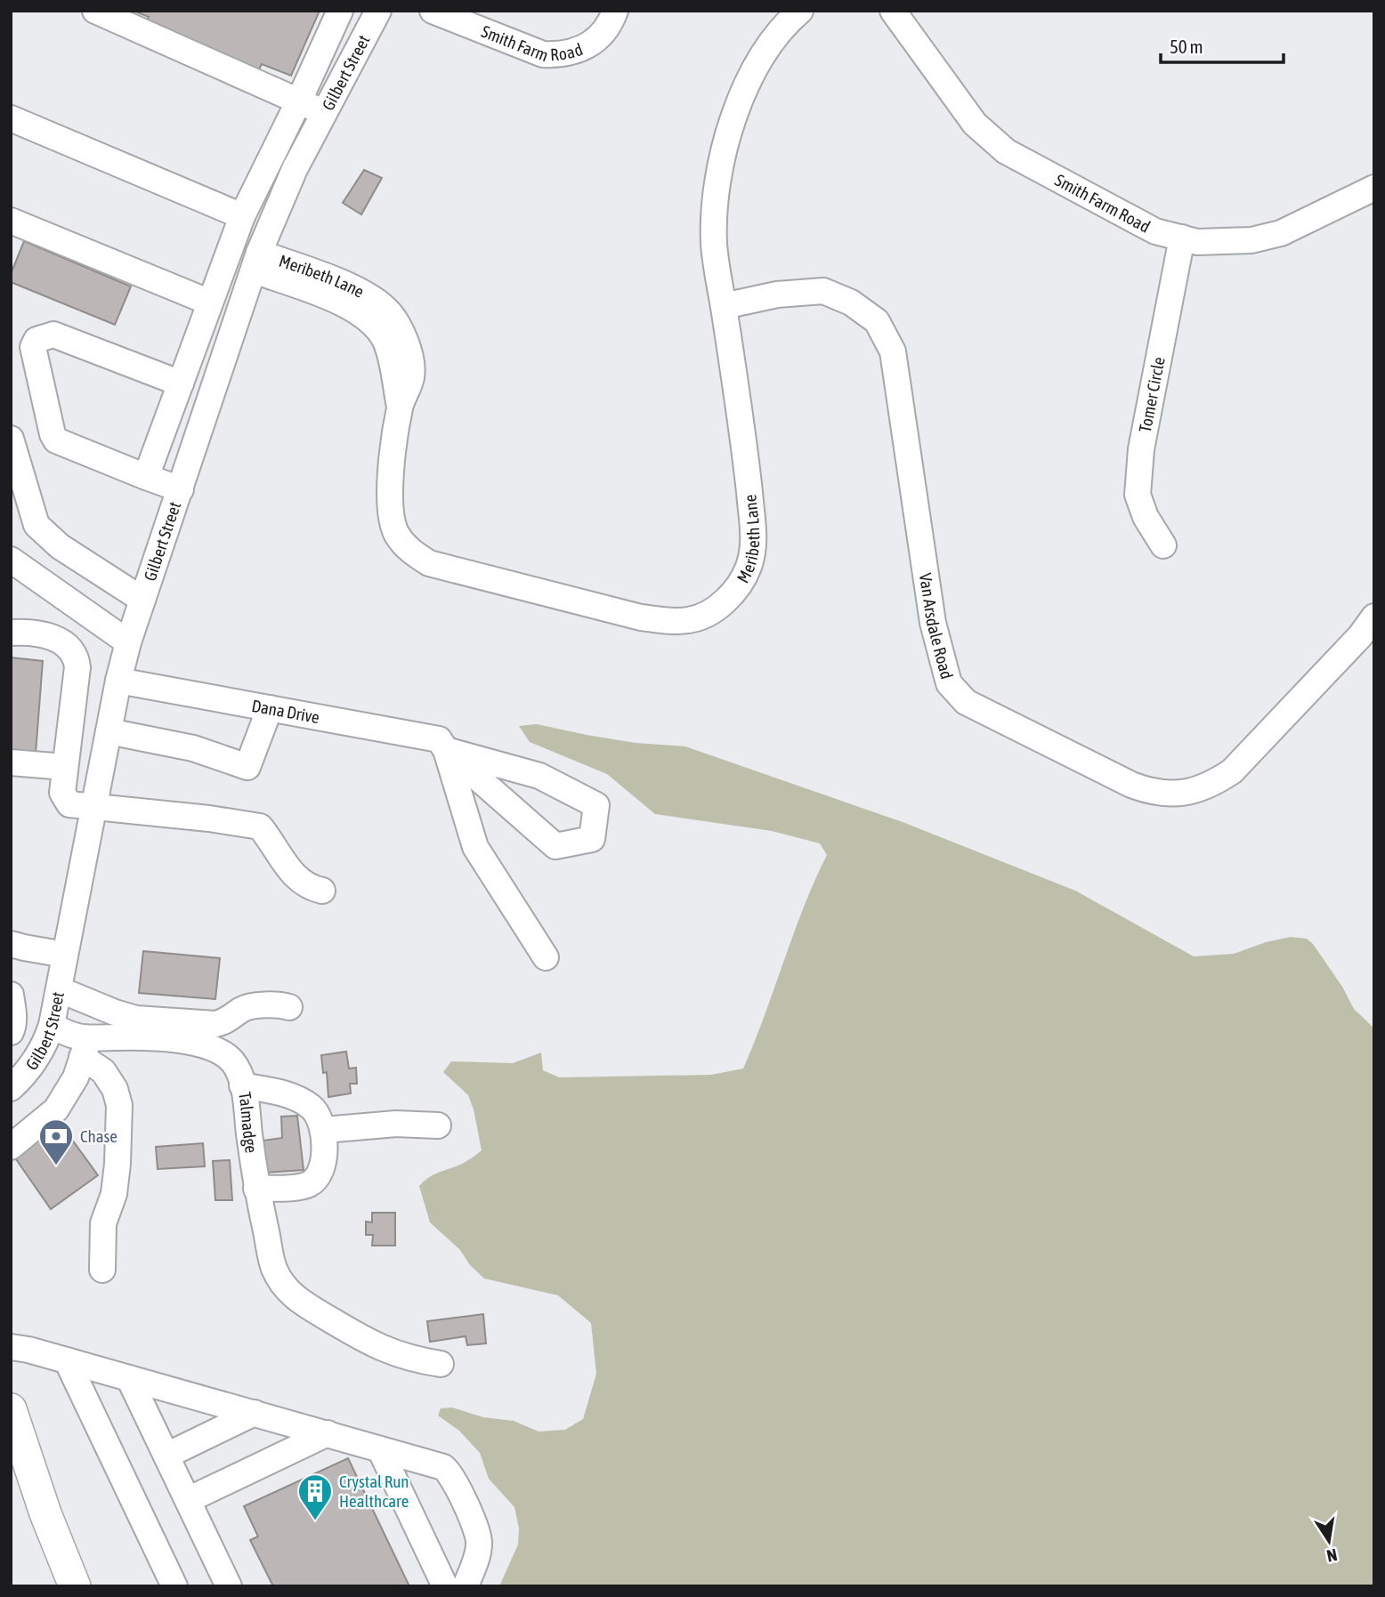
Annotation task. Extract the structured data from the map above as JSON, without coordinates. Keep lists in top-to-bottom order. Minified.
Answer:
{"streets":{"street":["Smith Farm Road","Gilbert Street","Meribeth Lane","Tomer Circle","Van Arsdale Road","Dana Drive","Talmadge"]},"crossings":[["Smith Farm Road","Tomer Circle"],["Gilbert Street","Meribeth Lane"],["Gilbert Street","Dana Drive"],["Gilbert Street","Talmadge"],["Meribeth Lane","Van Arsdale Road"]],"places":{"bank":["Chase"],"building":["Crystal Run Healthcare"]},"scale_bar":"50 m","north":"bottom"}
